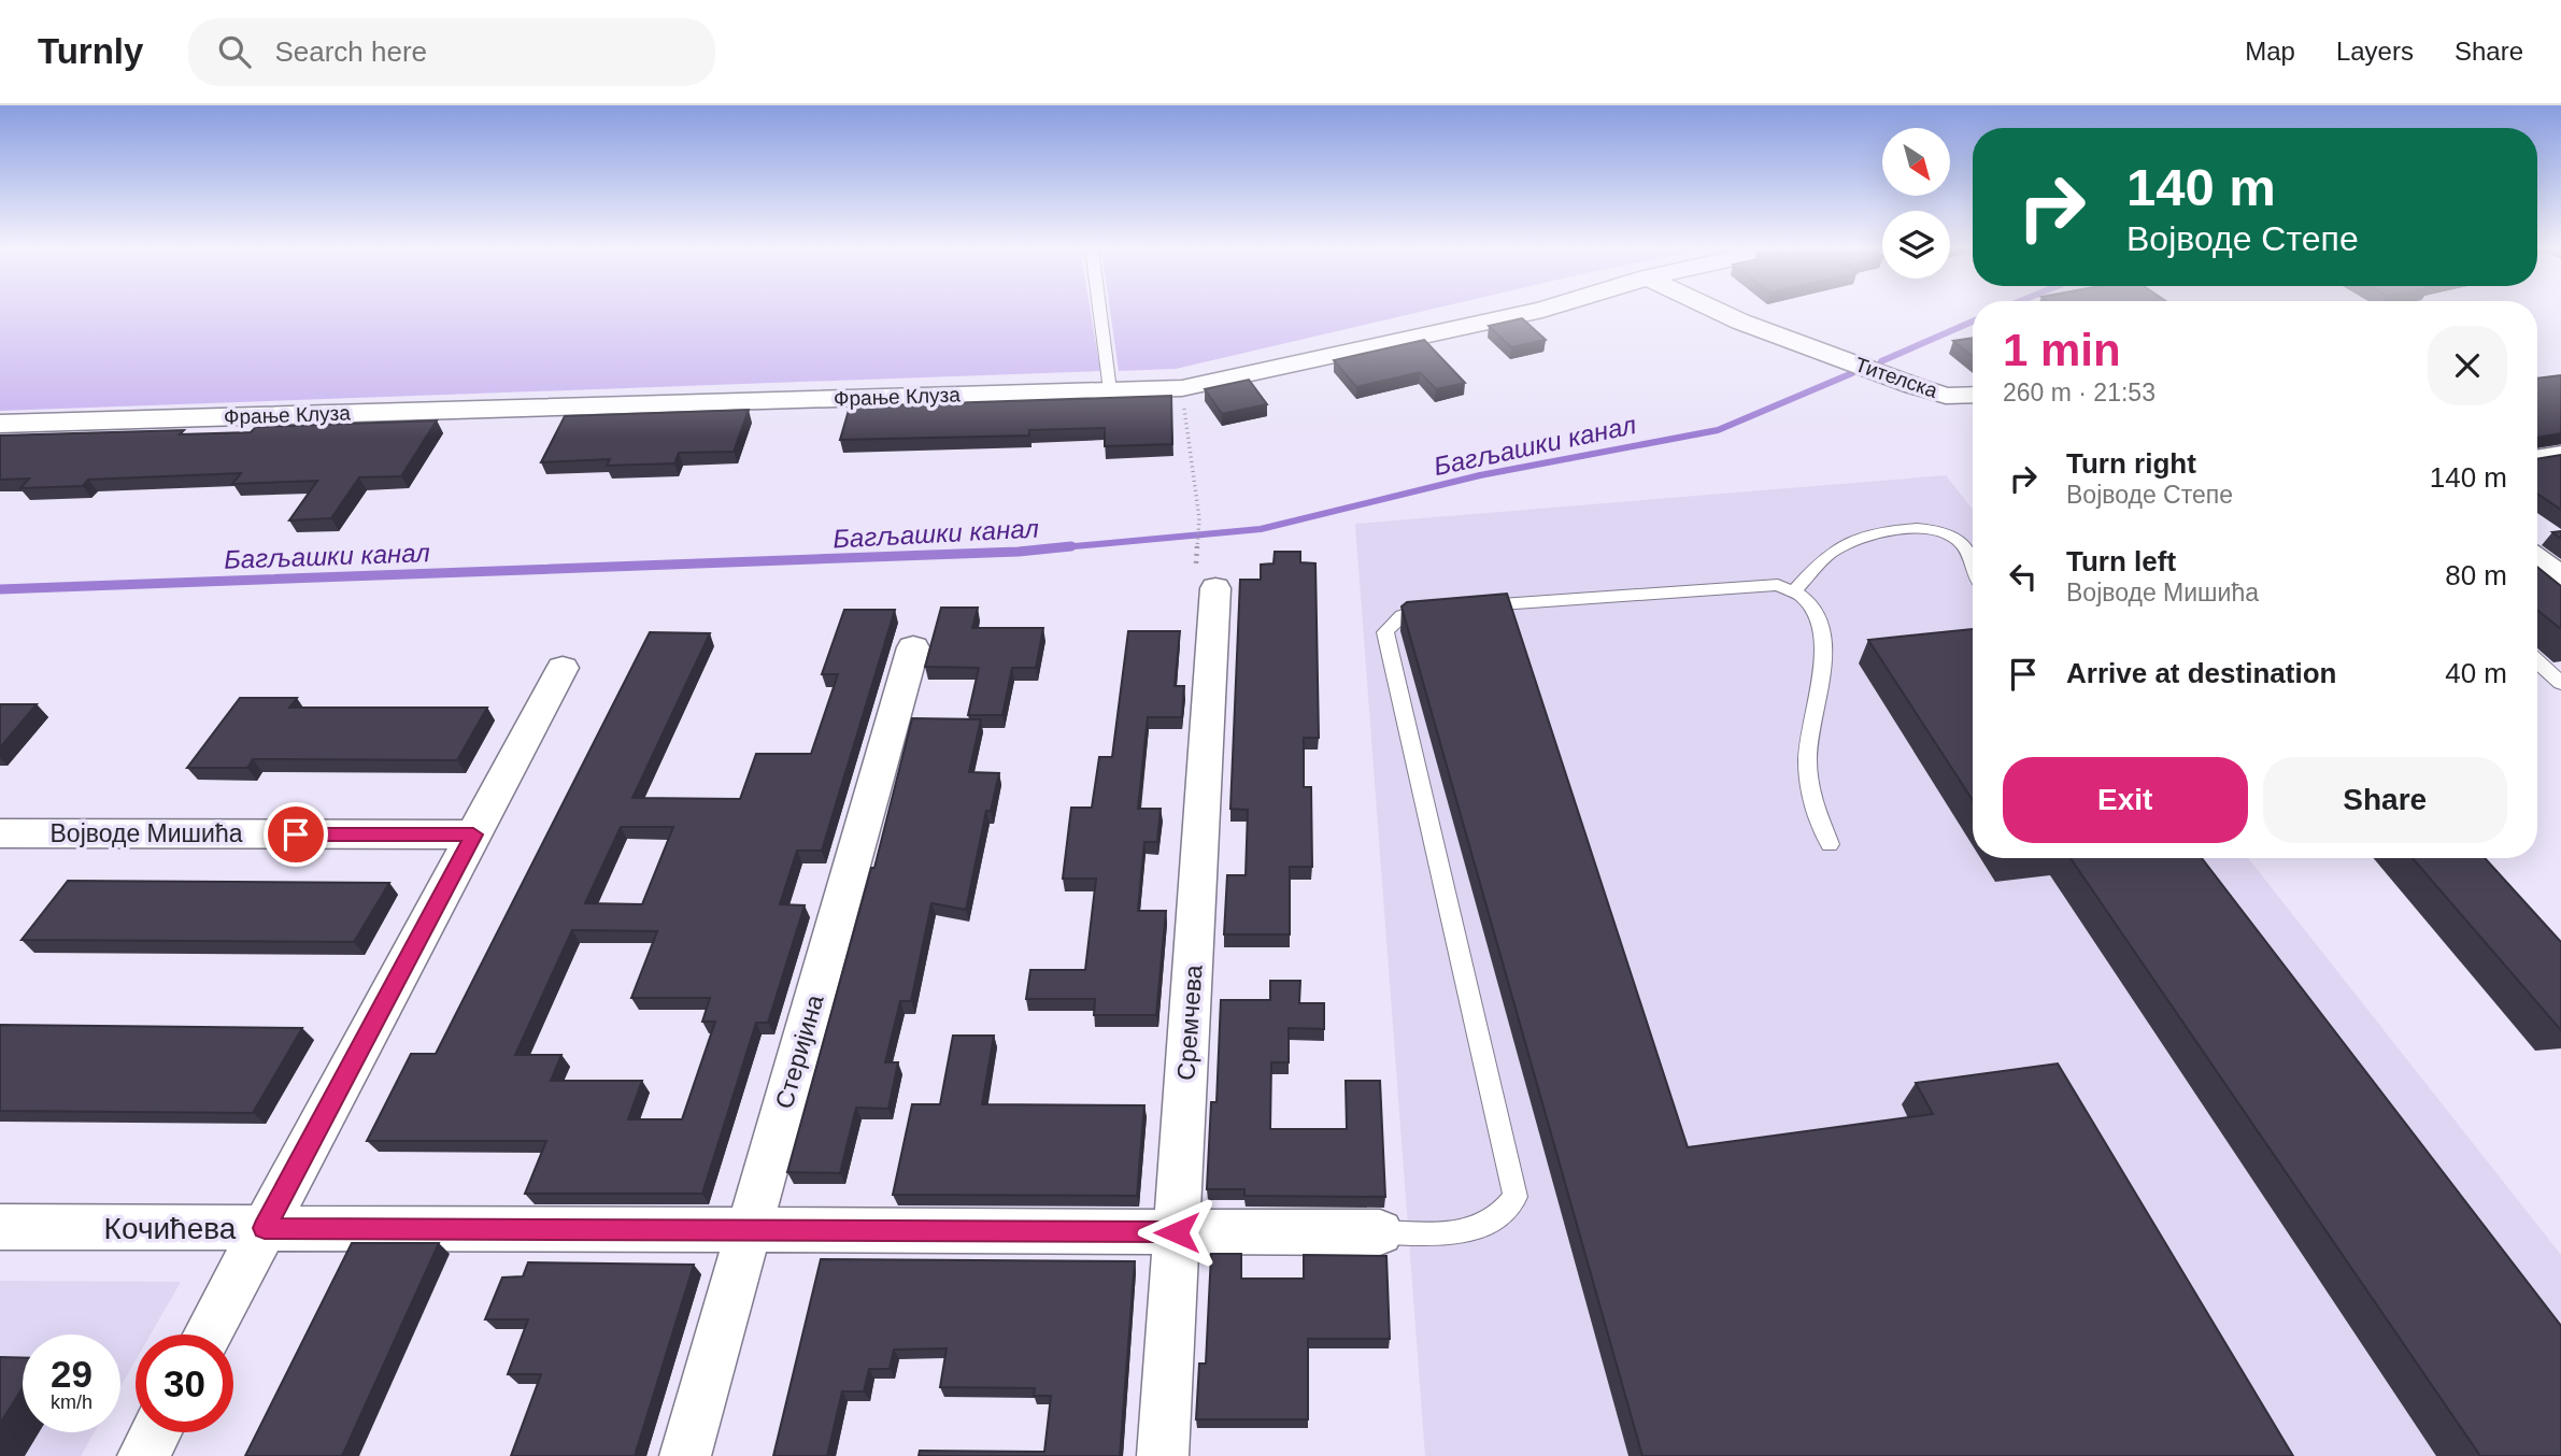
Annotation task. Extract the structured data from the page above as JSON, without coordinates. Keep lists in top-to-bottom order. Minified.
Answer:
{"streets":{"street":["Тителска","Фрање Клуза","Војводе Мишића","Сремчева","Стеријина","Кочићева"]},"crossings":[["Сремчева","Кочићева"],["Стеријина","Кочићева"]],"water":["Багљашки канал"],"north":"bottom right","page":{"header":"Turnly","search":"Search here","nav":["Map","Layers","Share"],"turn":["140 m","Војводе Степе"],"heading":["1 min","260 m · 21:53"],"list":[{"name":"Turn right","note":"Војводе Степе","value":"140 m"},{"name":"Turn left","note":"Војводе Мишића","value":"80 m"},{"name":"Arrive at destination","value":"40 m"}],"buttons":["Exit","Share"],"speed":"29 km/h","limit":"30"}}
